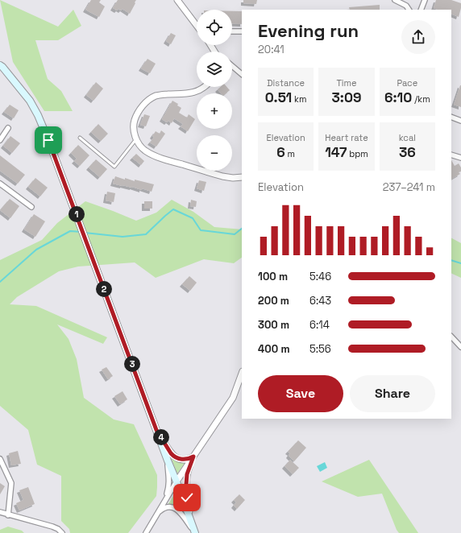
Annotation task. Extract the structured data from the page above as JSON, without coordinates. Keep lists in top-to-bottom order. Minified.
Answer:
{"page":{"map_buttons":["+","−"],"heading":["Evening run","20:41"],"stats":[["Distance","0.51 km"],["Time","3:09"],["Pace","6:10 /km"],["Elevation","6 m"],["Heart rate","147 bpm"],["kcal","36"]],"chart":["Elevation","237–241 m"],"pins":["1","2","3","4"],"list":[{"name":"100 m","note":"5:46"},{"name":"200 m","note":"6:43"},{"name":"300 m","note":"6:14"},{"name":"400 m","note":"5:56"}],"buttons":["Save","Share"]}}
